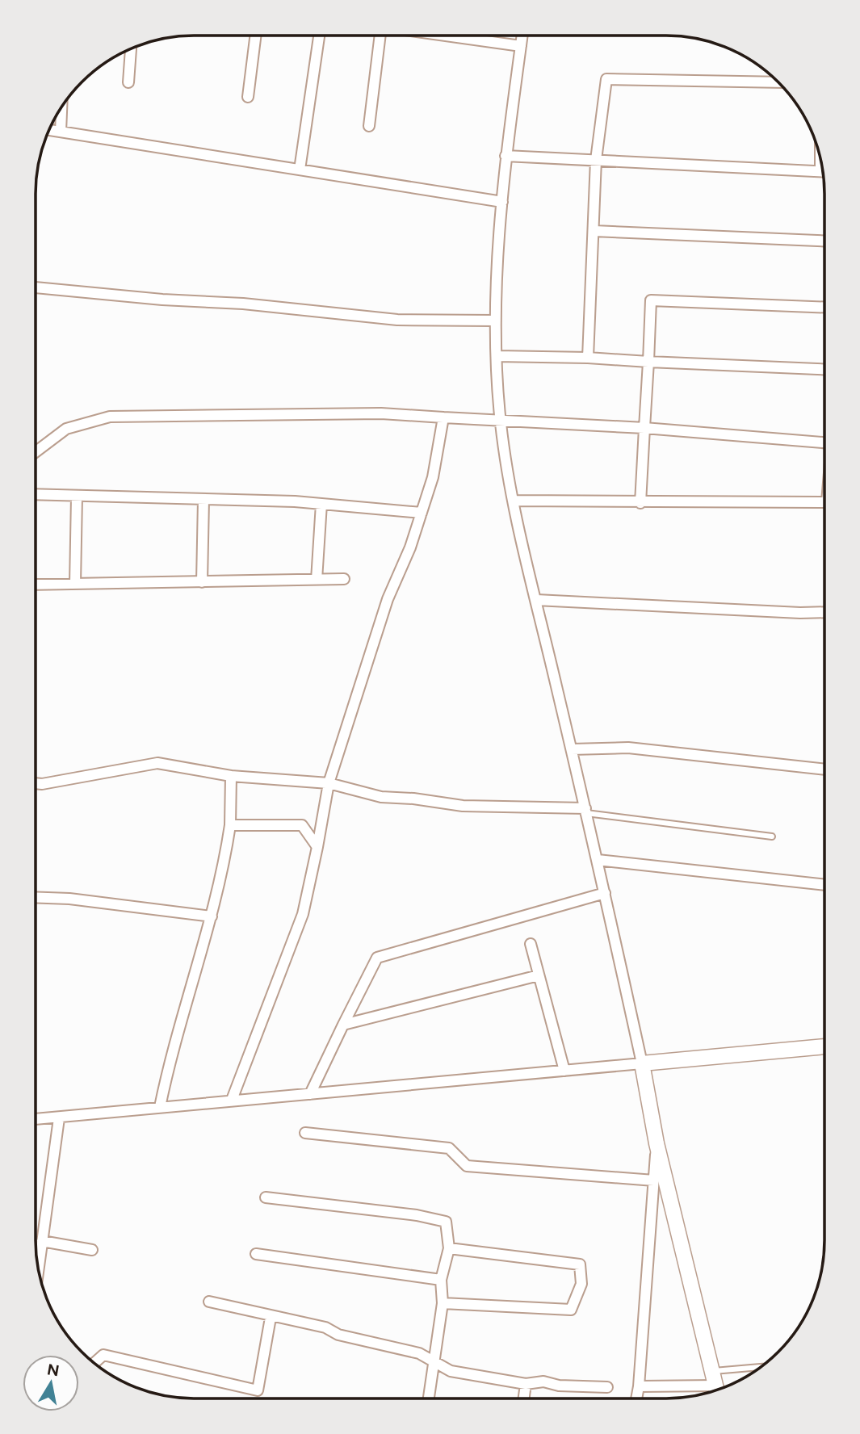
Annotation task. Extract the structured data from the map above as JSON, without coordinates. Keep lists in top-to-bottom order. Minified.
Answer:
{"north":"top"}
